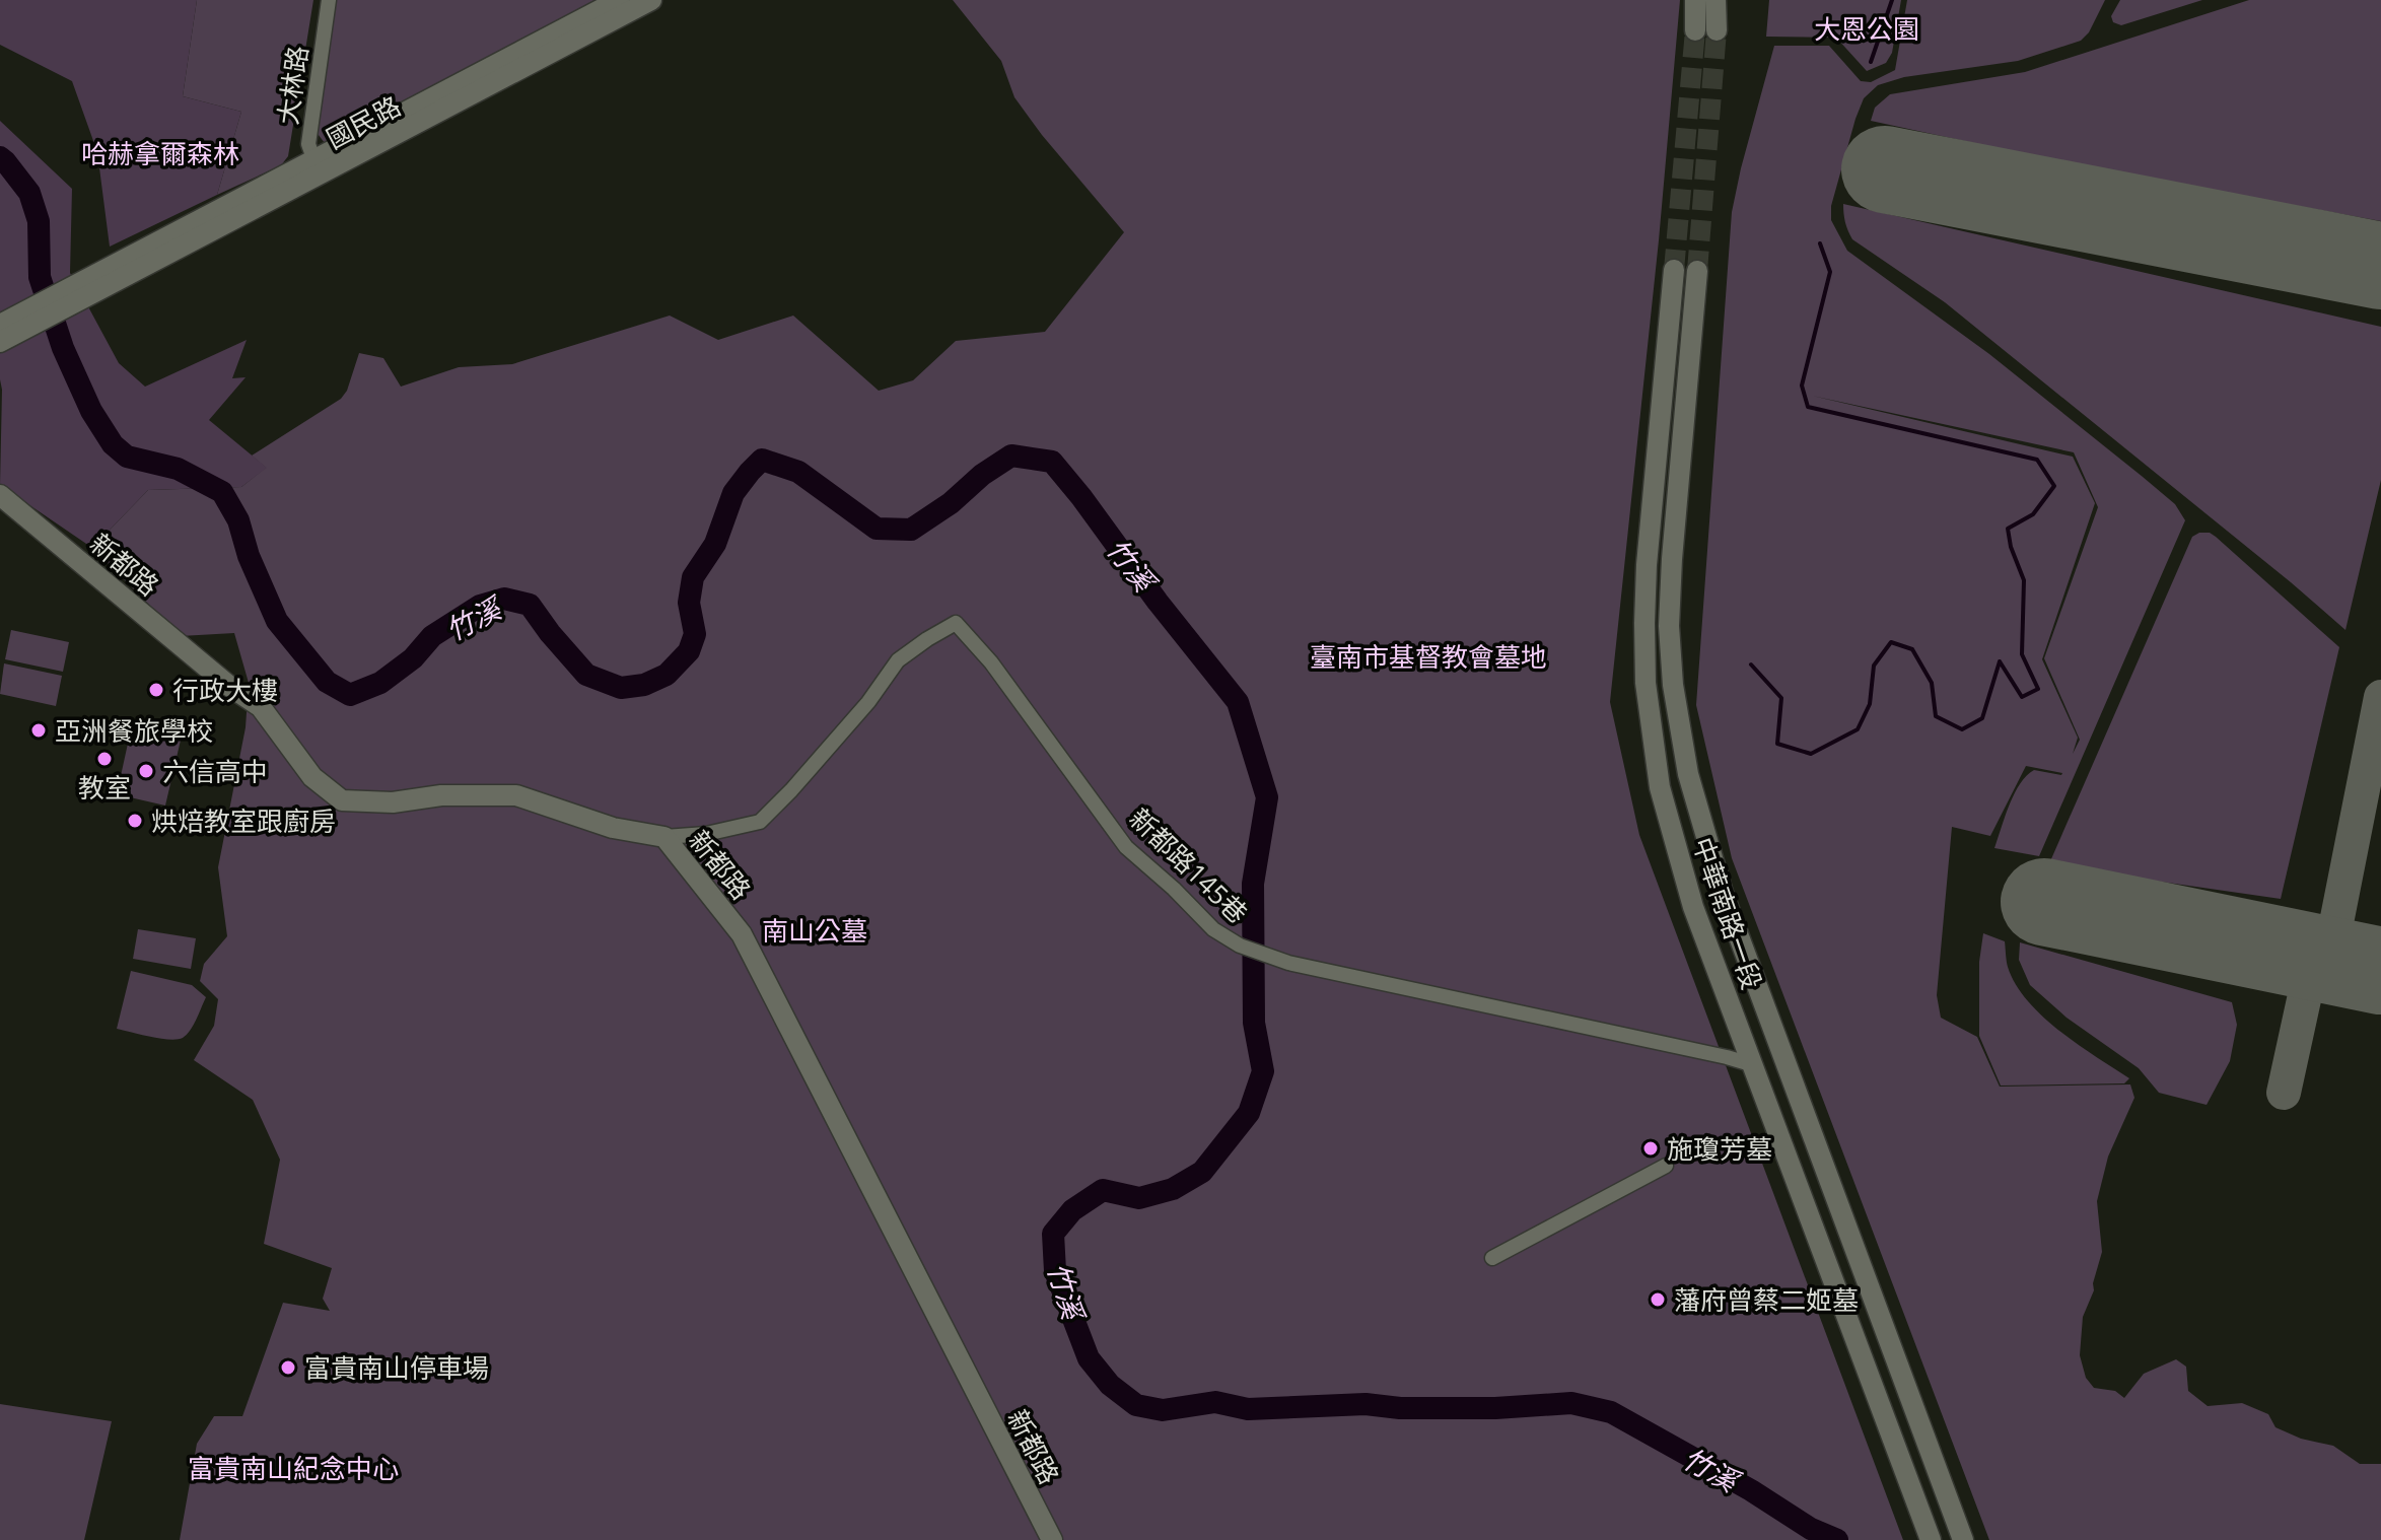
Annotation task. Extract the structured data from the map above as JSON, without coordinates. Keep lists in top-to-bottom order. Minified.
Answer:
{"streets":{"street":["大林路","國民路","新都路","新都路145巷","中華南路一段"]},"crossings":[["大林路","國民路"],["新都路","新都路145巷"],["新都路145巷","中華南路一段"]],"water":["竹溪"],"parks":["大恩公園","哈赫拿爾森林","臺南市基督教會墓地","南山公墓","富貴南山紀念中心"],"places":["行政大樓","亞洲餐旅學校","教室","六信高中","烘焙教室跟廚房","施瓊芳墓","藩府曾蔡二姬墓","富貴南山停車場"]}
